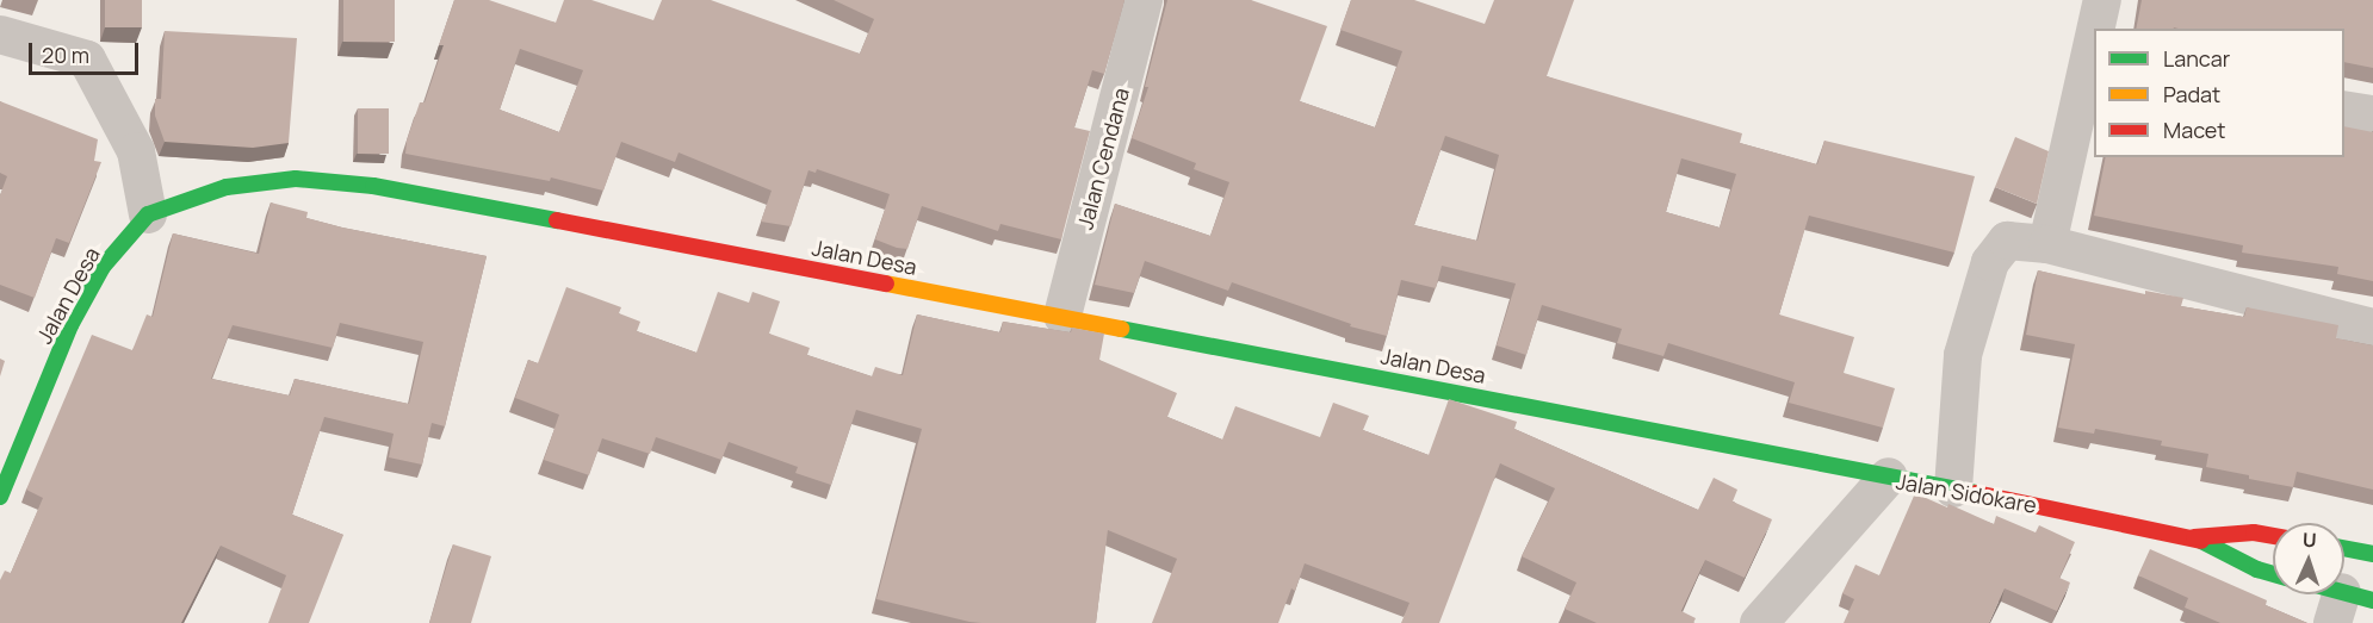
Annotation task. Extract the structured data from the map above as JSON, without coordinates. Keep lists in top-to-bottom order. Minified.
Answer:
{"streets":{"street":["Jalan Cendana","Jalan Desa","Jalan Sidokare"]},"crossings":[["Jalan Cendana","Jalan Desa"],["Jalan Desa","Jalan Sidokare"]],"legend":["Lancar","Padat","Macet"],"scale_bar":"20 m","north":"top"}
